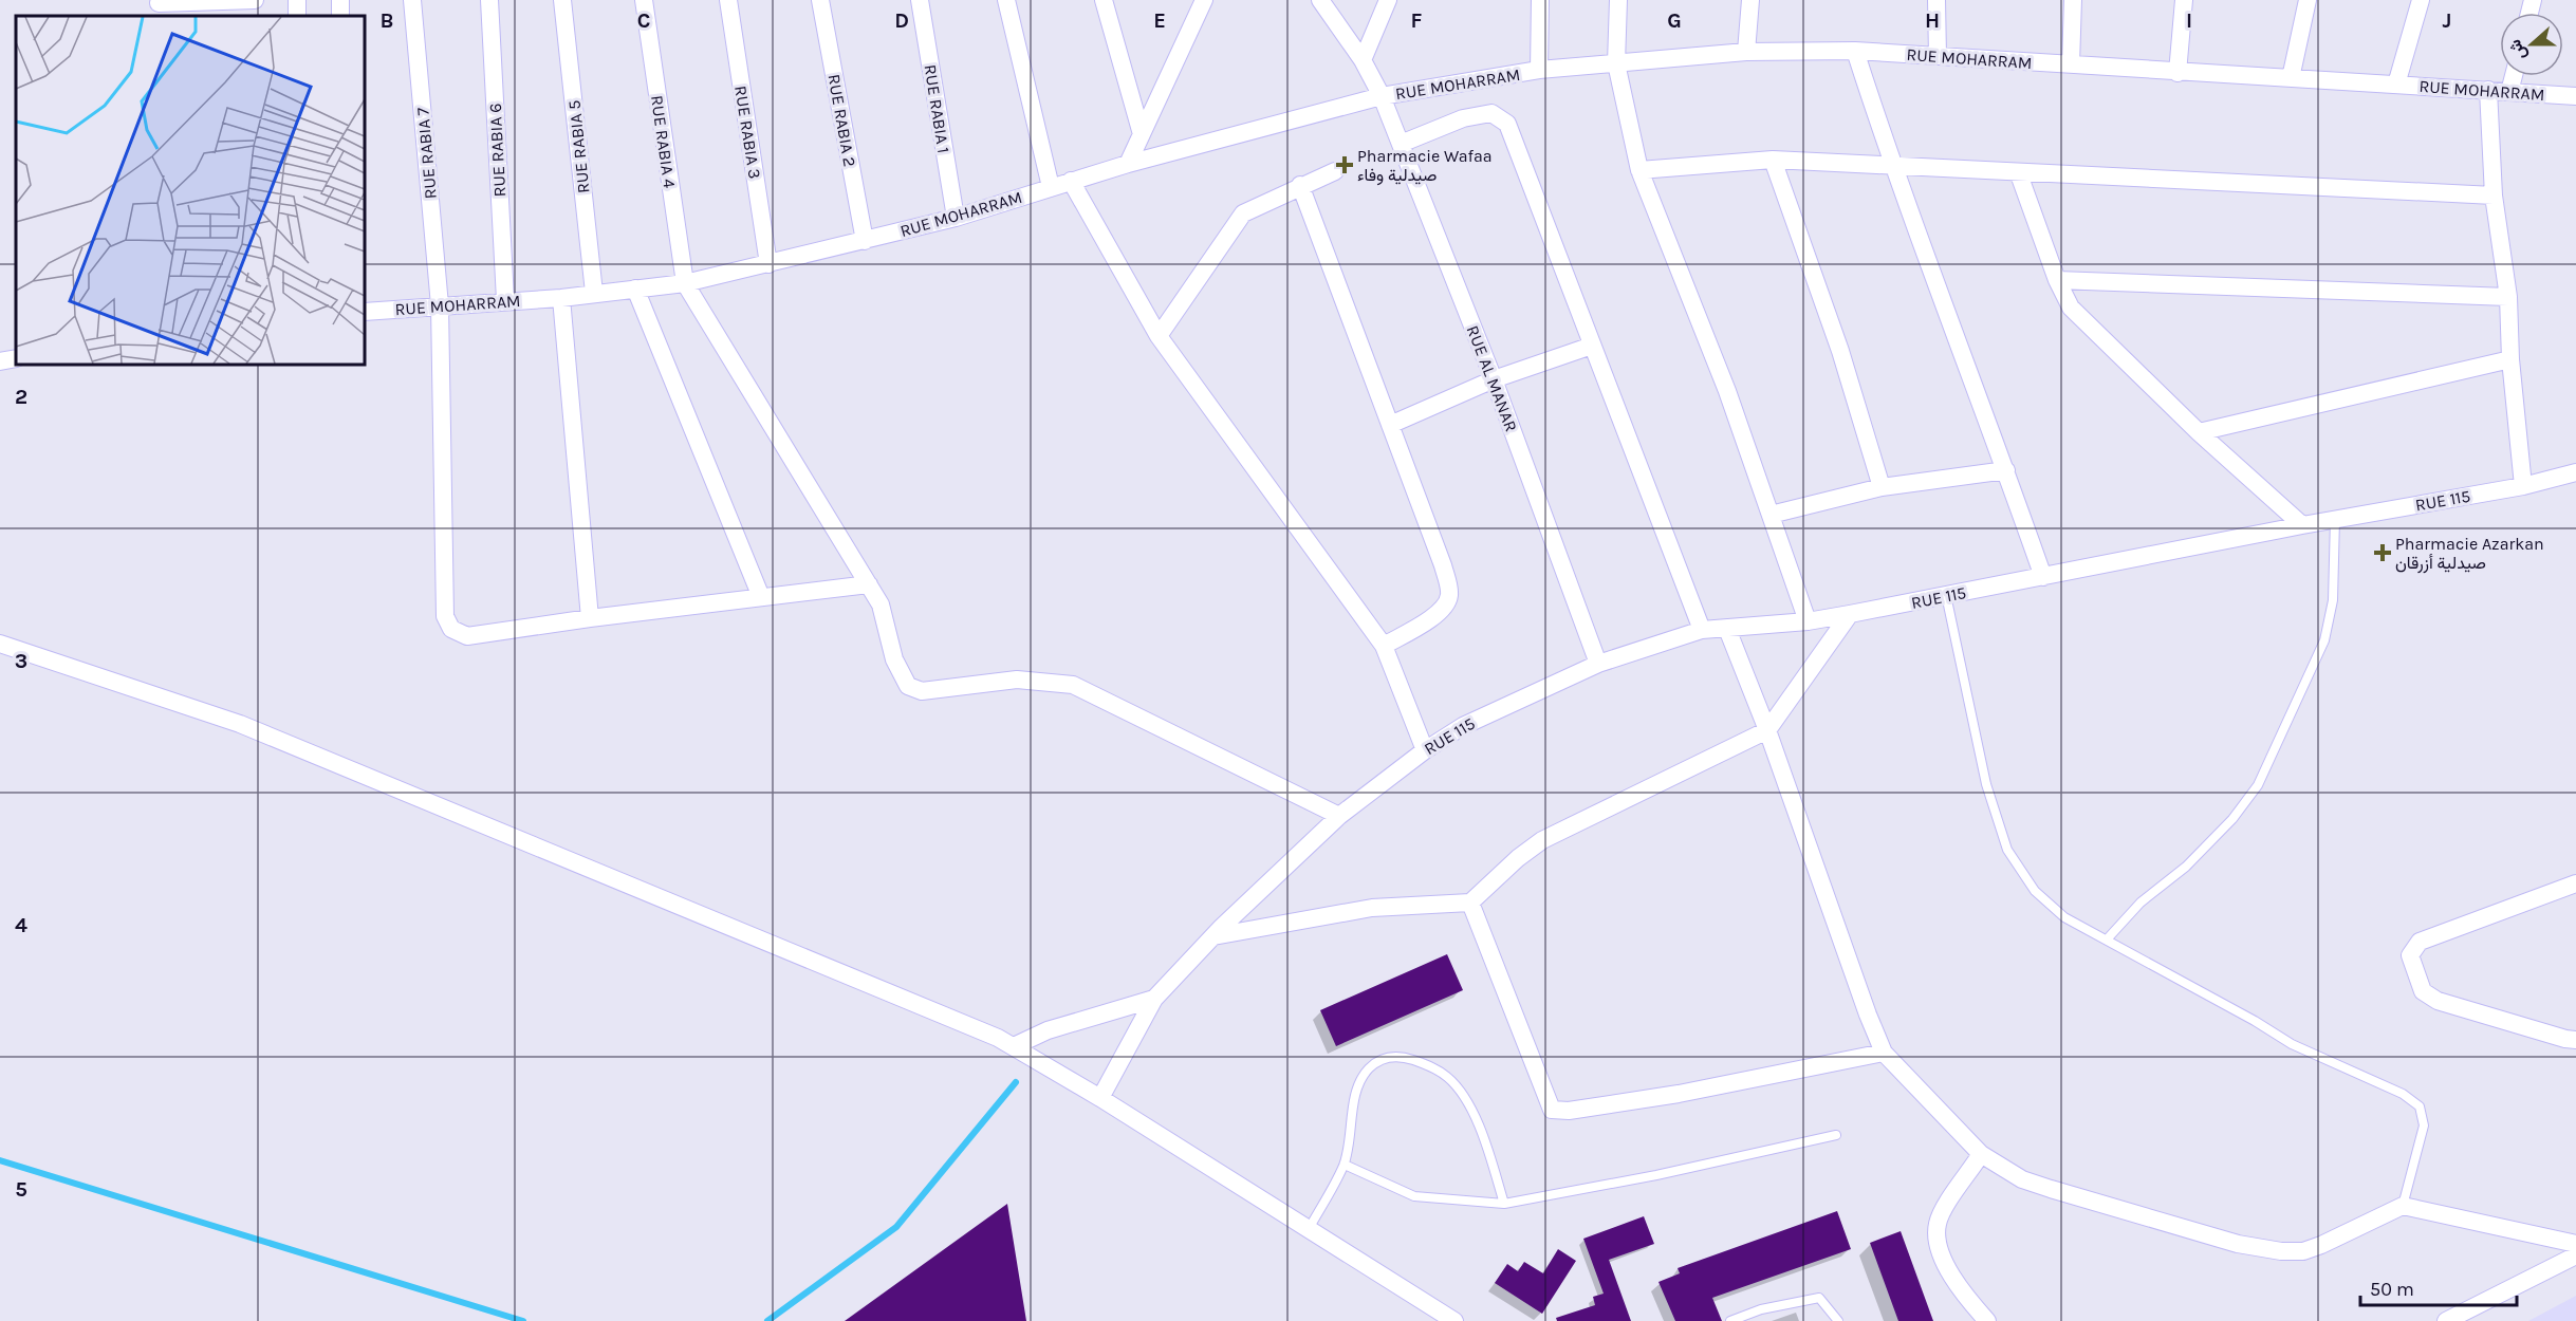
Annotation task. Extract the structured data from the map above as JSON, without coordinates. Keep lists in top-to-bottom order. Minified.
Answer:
{"streets":{"street":["RUE MOHARRAM","RUE RABIA 1","RUE RABIA 2","RUE RABIA 3","RUE RABIA 4","RUE RABIA 5","RUE RABIA 6","RUE RABIA 7","RUE AL MANAR","RUE 115"]},"crossings":[["RUE MOHARRAM","RUE RABIA 1"],["RUE MOHARRAM","RUE RABIA 2"],["RUE MOHARRAM","RUE RABIA 3"],["RUE MOHARRAM","RUE RABIA 4"],["RUE MOHARRAM","RUE RABIA 5"],["RUE MOHARRAM","RUE RABIA 6"],["RUE MOHARRAM","RUE RABIA 7"],["RUE MOHARRAM","RUE AL MANAR"],["RUE AL MANAR","RUE 115"]],"places":{"health":["Pharmacie Wafaa صيدلية وفاء","Pharmacie Azarkan صيدلية أزرقان"]},"scale_bar":"50 m","north":"left","grid":{"columns":["B","C","D","E","F","G","H","I","J"],"rows":["2","3","4","5"]}}
